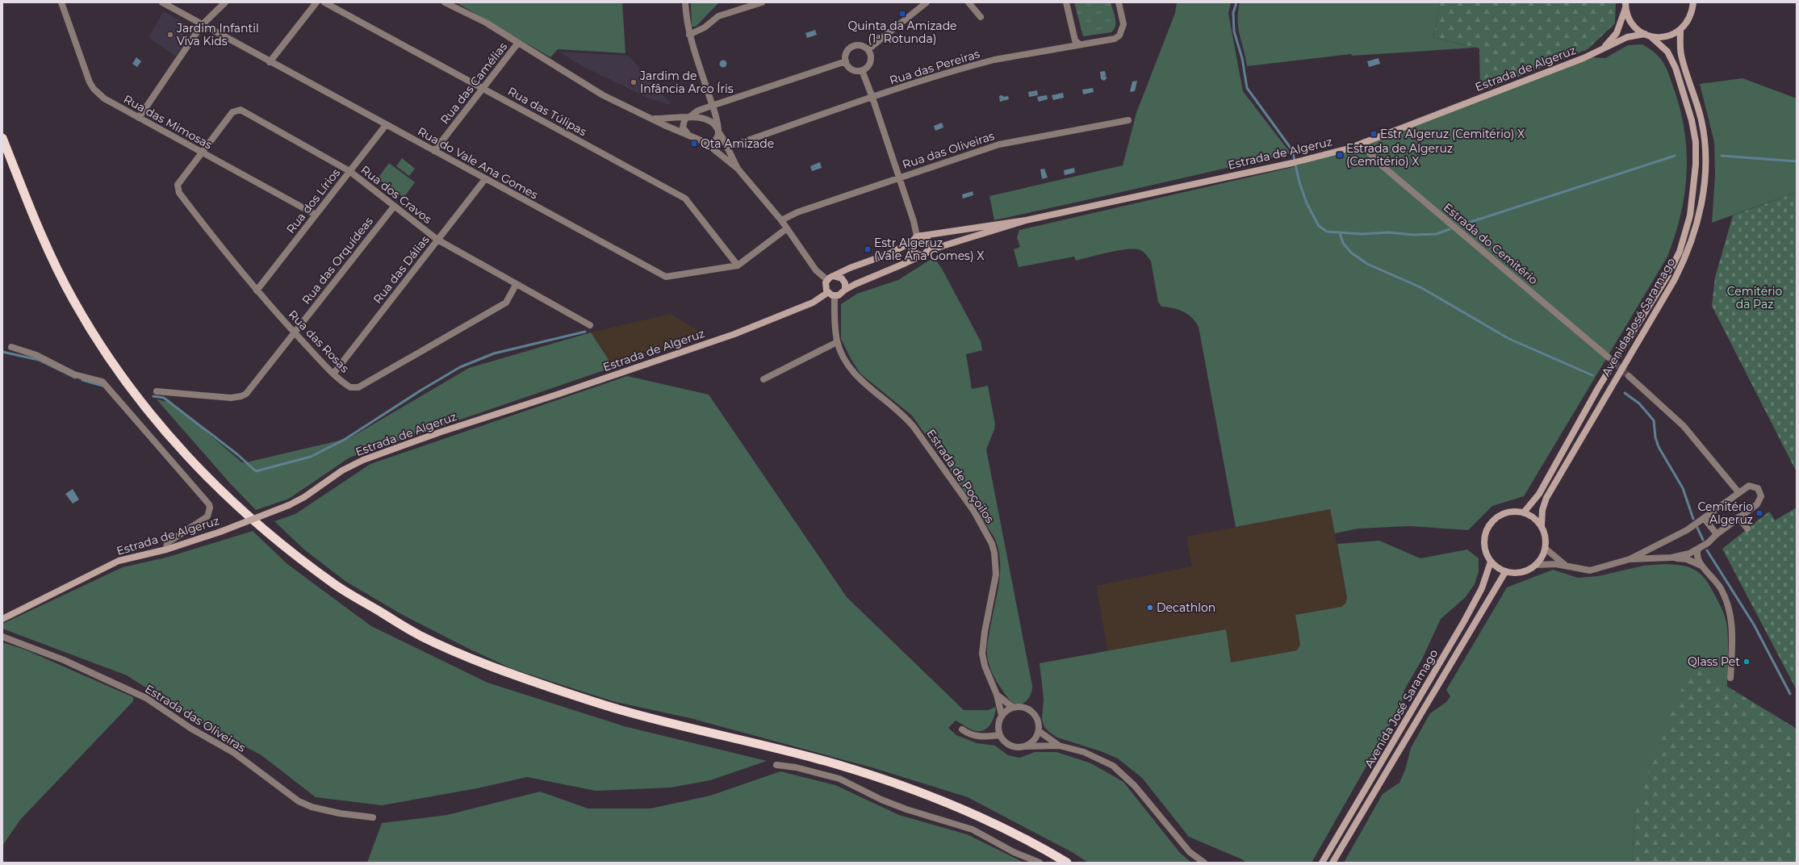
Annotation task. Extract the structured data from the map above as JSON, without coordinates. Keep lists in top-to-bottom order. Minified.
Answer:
{"streets":{"main road":["Estrada de Algeruz","Avenida José Saramago"],"street":["Rua das Pereiras","Rua das Camélias","Rua das Túlipas","Rua das Mimosas","Rua das Oliveiras","Rua do Vale Ana Gomes","Rua dos Cravos","Rua dos Lírios","Estrada do Cemitério","Rua das Orquídeas","Rua das Dálias","Rua das Rosas","Estrada de Poçoilos","Estrada das Oliveiras"]},"crossings":[["Estrada de Algeruz","Estrada do Cemitério"],["Estrada de Algeruz","Avenida José Saramago"],["Estrada de Algeruz","Estrada de Poçoilos"],["Rua das Camélias","Rua das Túlipas"],["Rua das Camélias","Rua do Vale Ana Gomes"],["Rua das Túlipas","Rua do Vale Ana Gomes"],["Rua das Mimosas","Rua dos Cravos"],["Rua das Mimosas","Rua dos Lírios"],["Rua das Mimosas","Rua das Rosas"],["Rua do Vale Ana Gomes","Rua dos Lírios"],["Rua do Vale Ana Gomes","Rua das Dálias"],["Rua dos Cravos","Rua dos Lírios"],["Rua dos Cravos","Rua das Orquídeas"],["Rua dos Cravos","Rua das Dálias"],["Rua dos Cravos","Rua das Rosas"],["Rua dos Lírios","Rua das Rosas"],["Rua das Orquídeas","Rua das Rosas"],["Rua das Dálias","Rua das Rosas"]],"parks":["Cemitério da Paz"],"places":{"transit":["Quinta da Amizade (1ª Rotunda)","Estr Algeruz (Cemitério) X","Qta Amizade","Estrada de Algeruz (Cemitério) X","Estr Algeruz (Vale Ana Gomes) X","Cemitério Algeruz"],"other":["Jardim Infantil Viva Kids","Jardim de Infância Arco Íris","Decathlon","Qlass Pet"]}}
